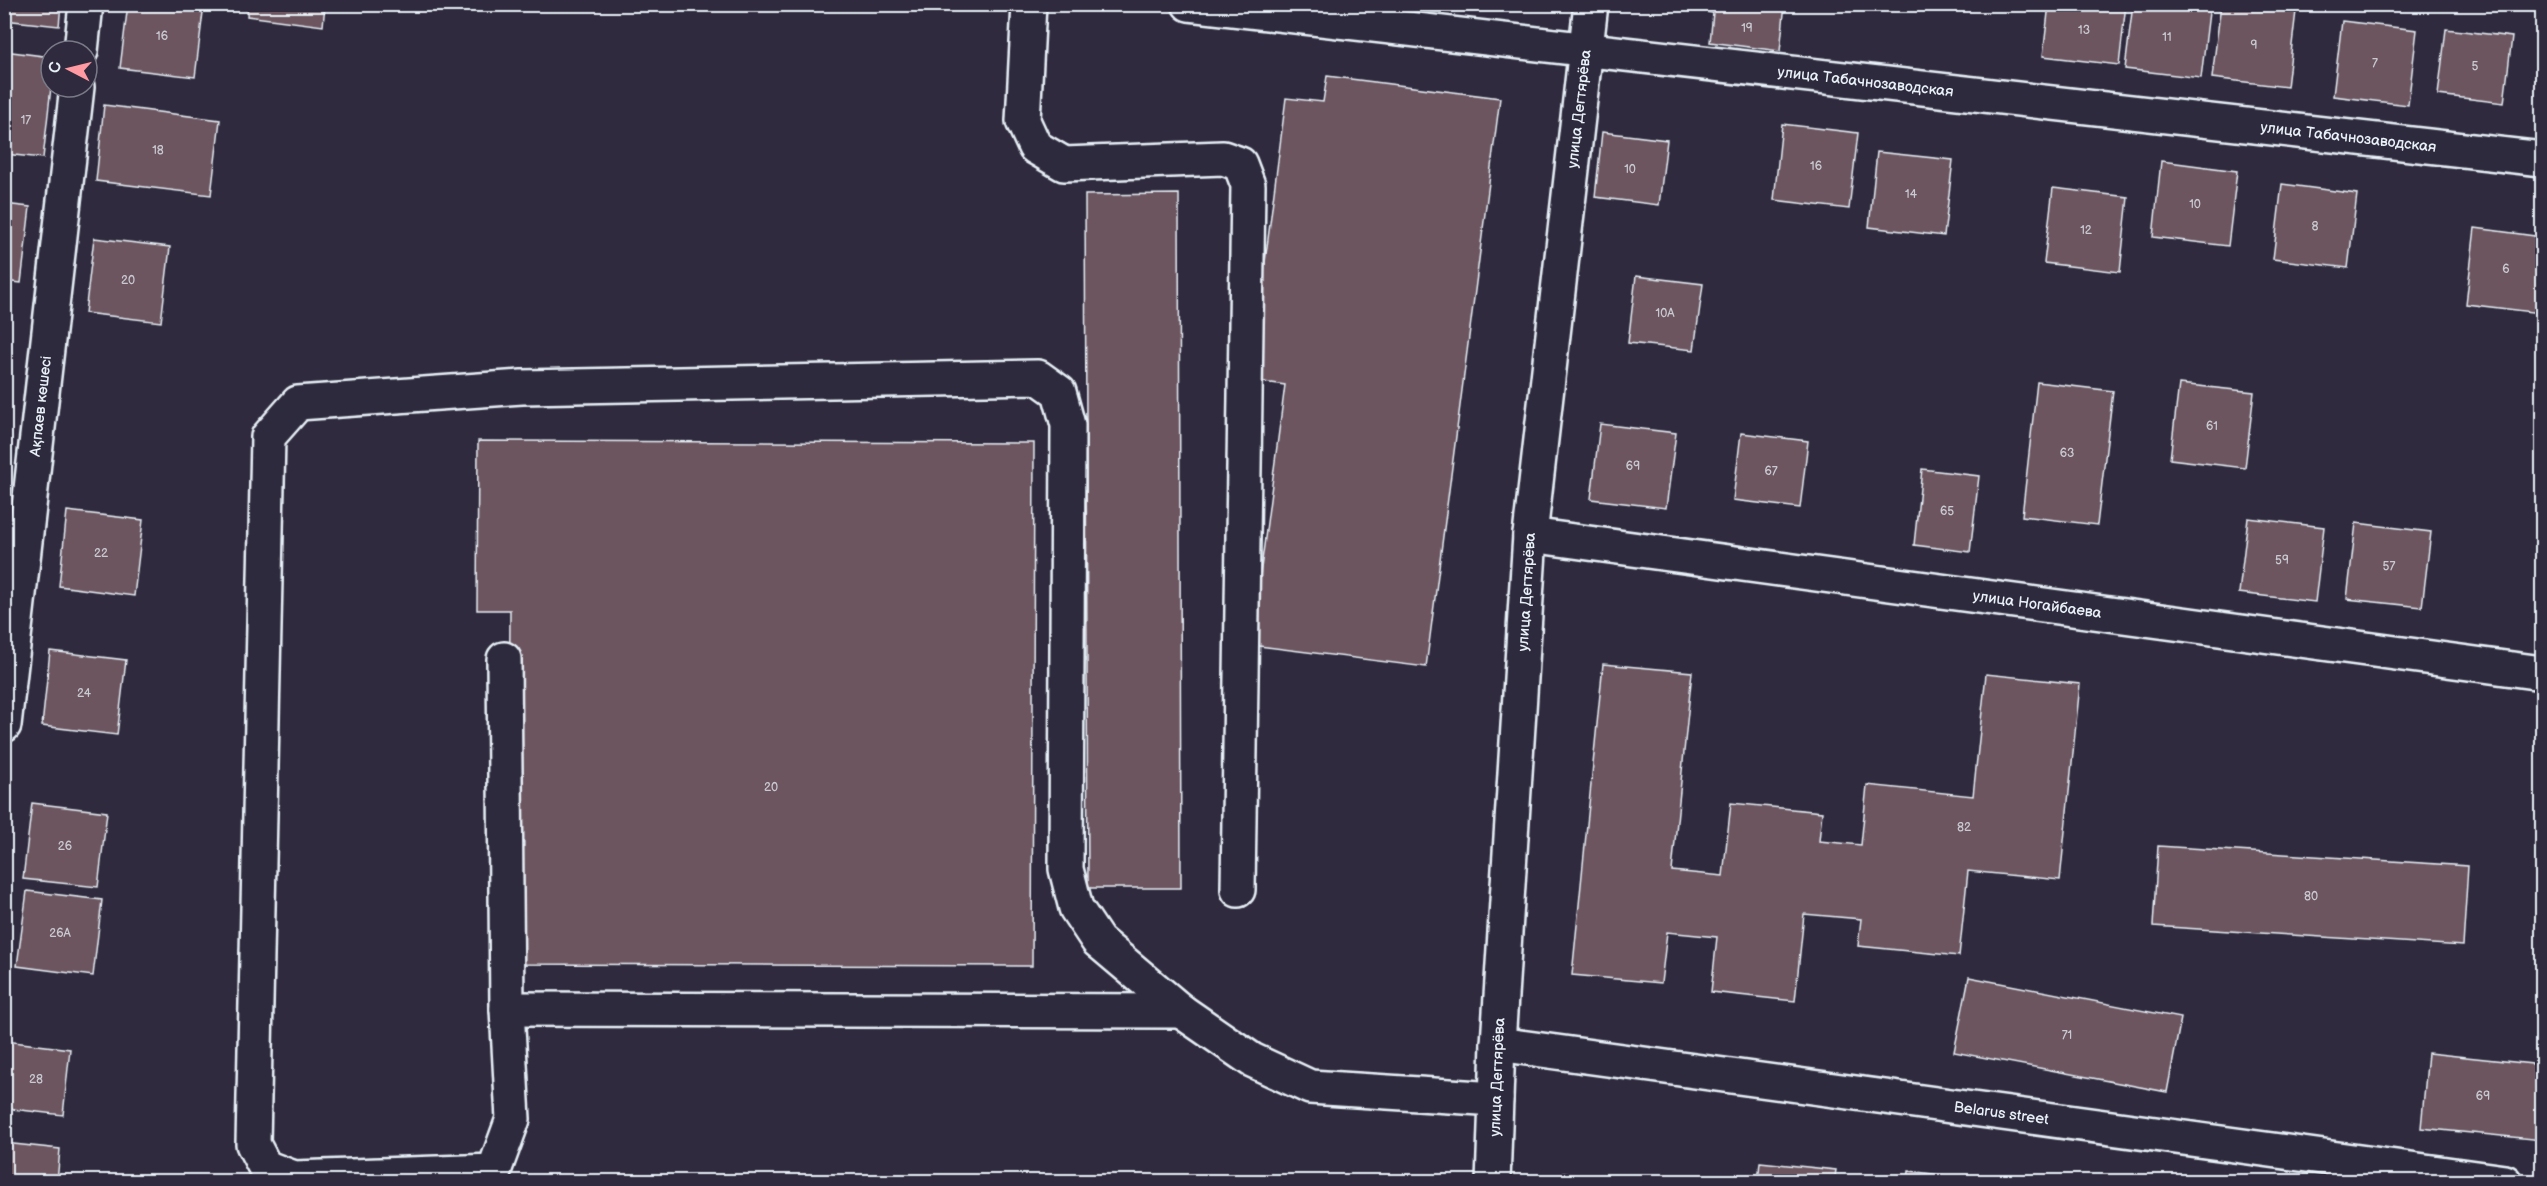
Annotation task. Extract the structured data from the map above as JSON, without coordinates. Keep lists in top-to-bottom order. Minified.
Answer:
{"streets":{"street":["улица Табачнозаводская","улица Дегтярёва","Ақпаев көшесі","улица Ногайбаева","Belarus street"]},"crossings":[["улица Табачнозаводская","улица Дегтярёва"],["улица Дегтярёва","улица Ногайбаева"],["улица Дегтярёва","Belarus street"]],"house_numbers":["19","13","16","11","9","7","5","17","18","16","10","14","10","8","12","6","20","10А","61","63","69","67","65","22","59","57","24","20","82","26","80","26А","71","28","69"],"north":"left"}
